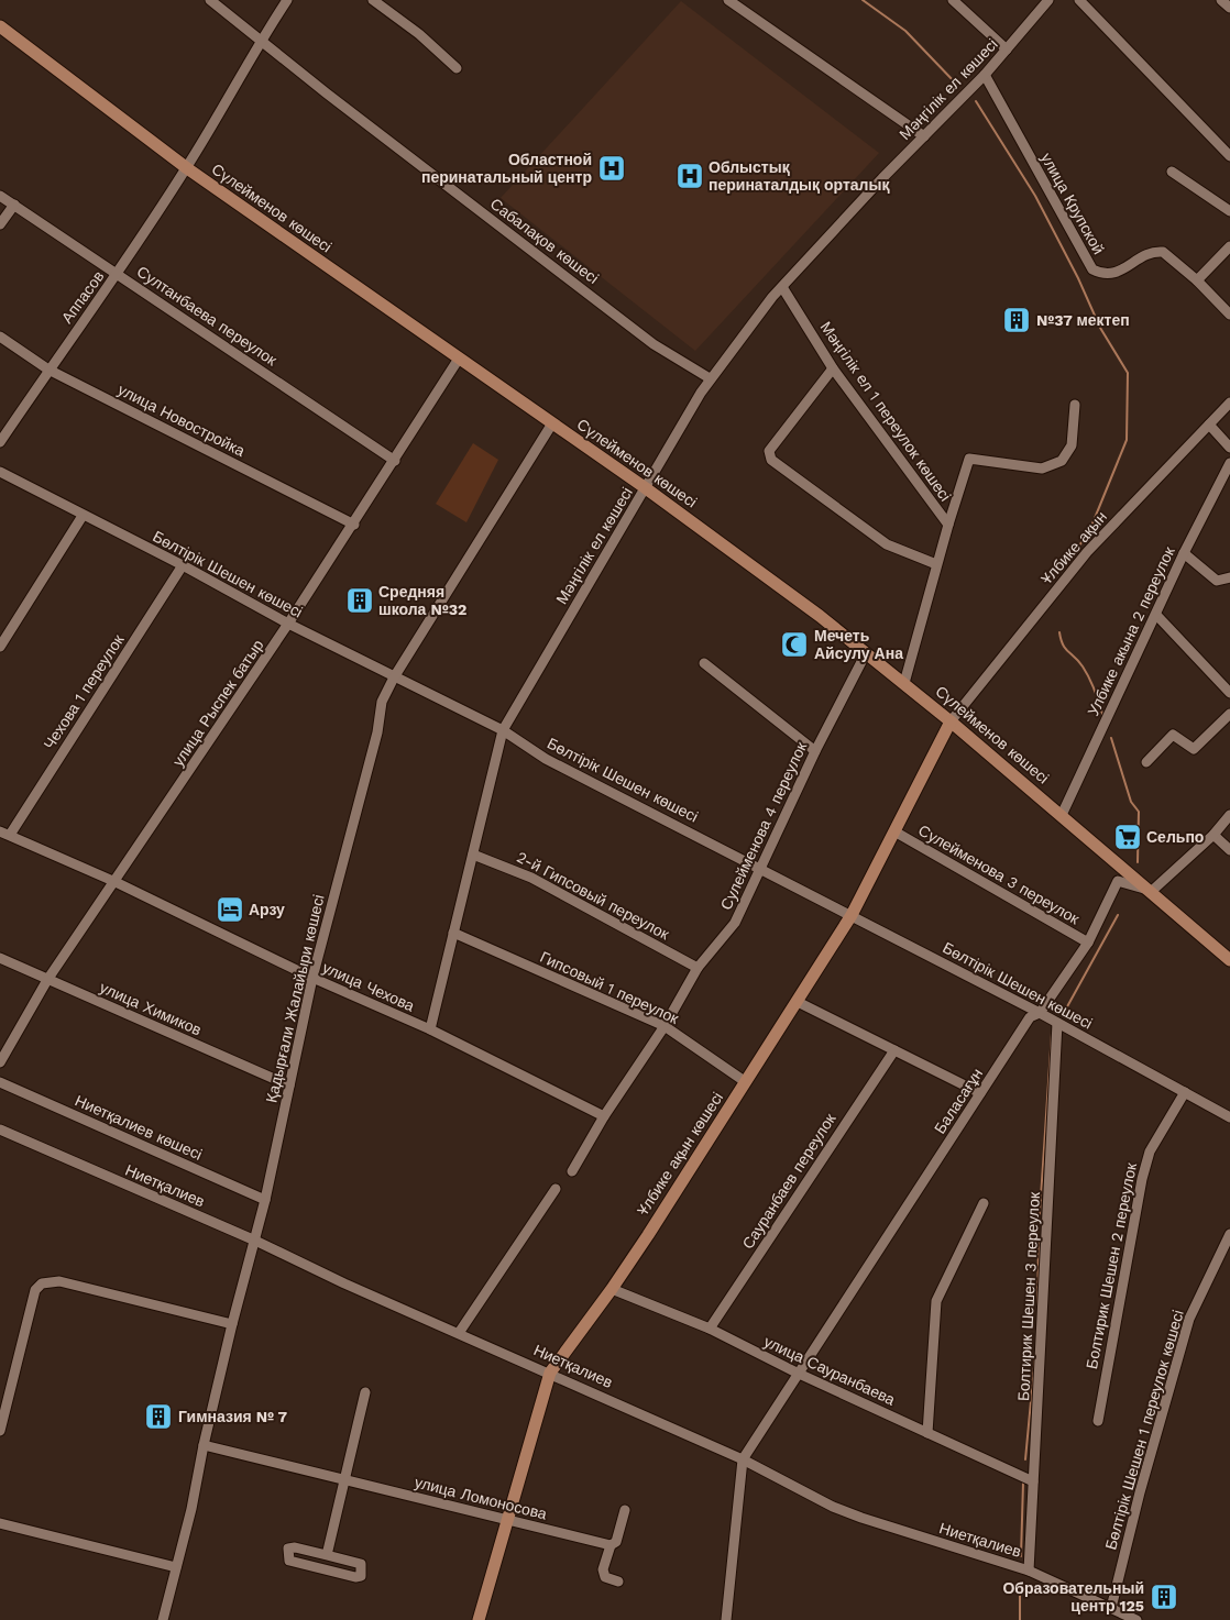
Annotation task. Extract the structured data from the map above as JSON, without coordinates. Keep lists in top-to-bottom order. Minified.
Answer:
{"streets":{"main road":["Сүлейменов көшесі","Ұлбике ақын көшесі"],"street":["Мәңгілік ел көшесі","улица Крупской","Сабалақов көшесі","Аппасов","Султанбаева переулок","Мәңгілік ел 1 переулок көшесі","улица Новостройка","Ұлбике ақын","Бөлтірік Шешен көшесі","Улбике акына 2 переулок","Чехова 1 переулок","улица Рыспек батыр","Сулейменова 4 переулок","Сулейменова 3 переулок","2-й Гипсовый переулок","улица Чехова","Гипсовый 1 переулок","Қадырғали Жалайыри көшесі","улица Химиков","Баласағұн","Ниетқалиев көшесі","Сауранбаев переулок","Ниетқалиев","Болтирик Шешен 2 переулок","Болтирик Шешен 3 переулок","улица Сауранбаева","Бөлтірік Шешен 1 переулок көшесі","улица Ломоносова"]},"crossings":[["Мәңгілік ел көшесі","улица Крупской"],["Мәңгілік ел көшесі","Сүлейменов көшесі"],["Мәңгілік ел көшесі","Сабалақов көшесі"],["Мәңгілік ел көшесі","Мәңгілік ел 1 переулок көшесі"],["Мәңгілік ел көшесі","Бөлтірік Шешен көшесі"],["Мәңгілік ел көшесі","2-й Гипсовый переулок"],["Мәңгілік ел көшесі","улица Чехова"],["Мәңгілік ел көшесі","Гипсовый 1 переулок"],["Сүлейменов көшесі","Аппасов"],["Сүлейменов көшесі","Мәңгілік ел 1 переулок көшесі"],["Сүлейменов көшесі","Ұлбике ақын"],["Сүлейменов көшесі","Улбике акына 2 переулок"],["Сүлейменов көшесі","улица Рыспек батыр"],["Сүлейменов көшесі","Сулейменова 4 переулок"],["Сүлейменов көшесі","Қадырғали Жалайыри көшесі"],["Сүлейменов көшесі","Баласағұн"],["Сүлейменов көшесі","Ұлбике ақын көшесі"],["Сабалақов көшесі","Аппасов"],["Аппасов","Султанбаева переулок"],["Аппасов","улица Новостройка"],["Султанбаева переулок","улица Рыспек батыр"],["улица Новостройка","улица Рыспек батыр"],["Ұлбике ақын","Ұлбике ақын көшесі"],["Бөлтірік Шешен көшесі","Чехова 1 переулок"],["Бөлтірік Шешен көшесі","улица Рыспек батыр"],["Бөлтірік Шешен көшесі","Сулейменова 4 переулок"],["Бөлтірік Шешен көшесі","Қадырғали Жалайыри көшесі"],["Бөлтірік Шешен көшесі","Баласағұн"],["Бөлтірік Шешен көшесі","Ұлбике ақын көшесі"],["Бөлтірік Шешен көшесі","Болтирик Шешен 2 переулок"],["Бөлтірік Шешен көшесі","Болтирик Шешен 3 переулок"],["Чехова 1 переулок","улица Чехова"],["улица Рыспек батыр","улица Чехова"],["улица Рыспек батыр","улица Химиков"],["Сулейменова 4 переулок","2-й Гипсовый переулок"],["Сулейменова 4 переулок","улица Чехова"],["Сулейменова 4 переулок","Гипсовый 1 переулок"],["Сулейменова 3 переулок","Баласағұн"],["Сулейменова 3 переулок","Ұлбике ақын көшесі"],["улица Чехова","Қадырғали Жалайыри көшесі"],["Гипсовый 1 переулок","Ұлбике ақын көшесі"],["Қадырғали Жалайыри көшесі","улица Химиков"],["Қадырғали Жалайыри көшесі","Ниетқалиев көшесі"],["Қадырғали Жалайыри көшесі","Ниетқалиев"],["Қадырғали Жалайыри көшесі","улица Ломоносова"],["Баласағұн","Ниетқалиев"],["Баласағұн","улица Сауранбаева"],["Ұлбике ақын көшесі","Ниетқалиев"],["Ұлбике ақын көшесі","улица Сауранбаева"],["Ұлбике ақын көшесі","улица Ломоносова"],["Сауранбаев переулок","улица Сауранбаева"],["Ниетқалиев","Болтирик Шешен 3 переулок"],["Ниетқалиев","Бөлтірік Шешен 1 переулок көшесі"],["Болтирик Шешен 3 переулок","улица Сауранбаева"]],"places":{"hospital":["Областной перинатальный центр","Облыстық перинаталдық орталық"],"building":["№37 мектеп","Средняя школа №32","Гимназия № 7","Образовательный центр 125"],"mosque":["Мечеть Айсулу Ана"],"supermarket":["Сельпо"],"hotel":["Арзу"]}}
